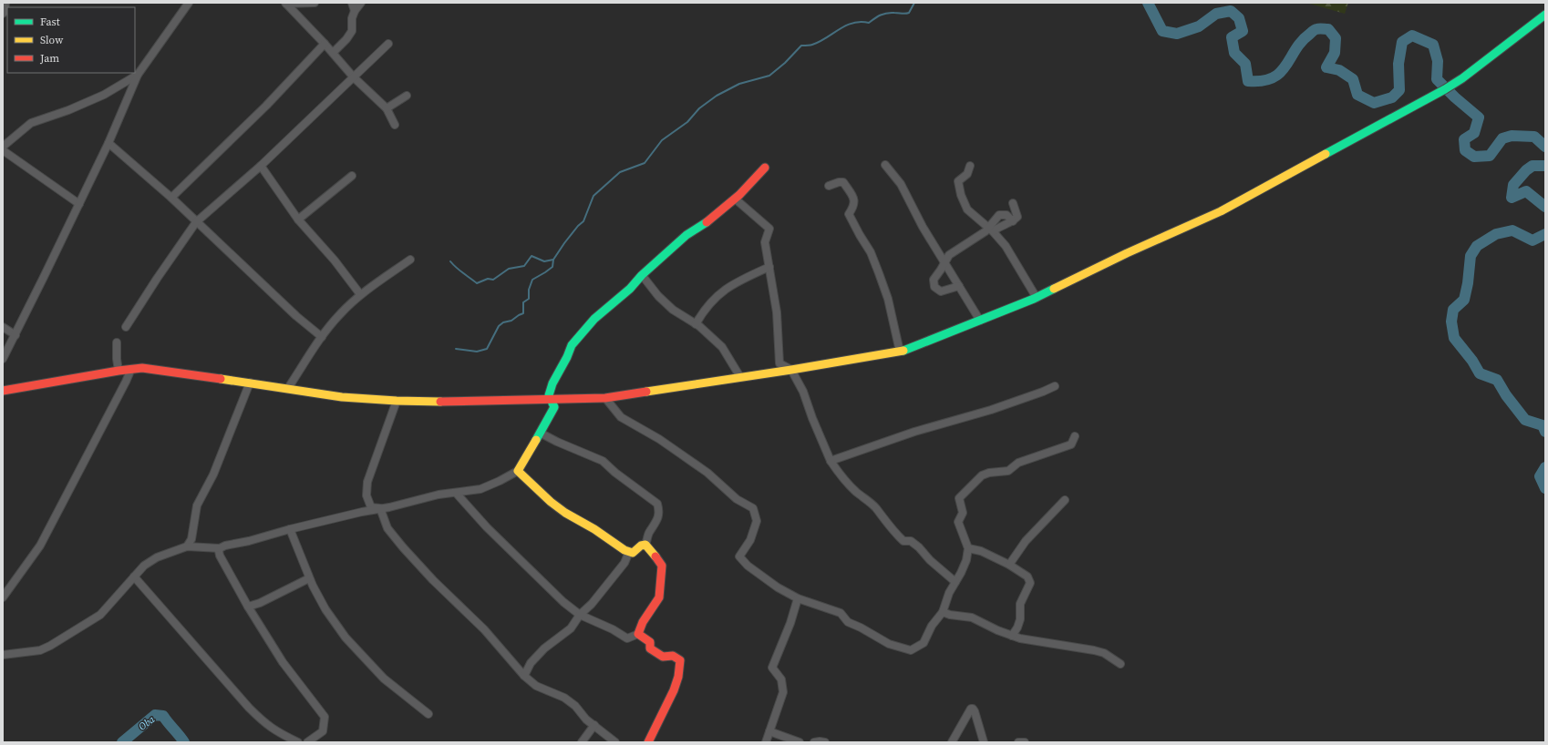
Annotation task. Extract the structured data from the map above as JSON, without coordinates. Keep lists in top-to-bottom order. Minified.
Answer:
{"water":["Oba"],"legend":["Fast","Slow","Jam"]}
